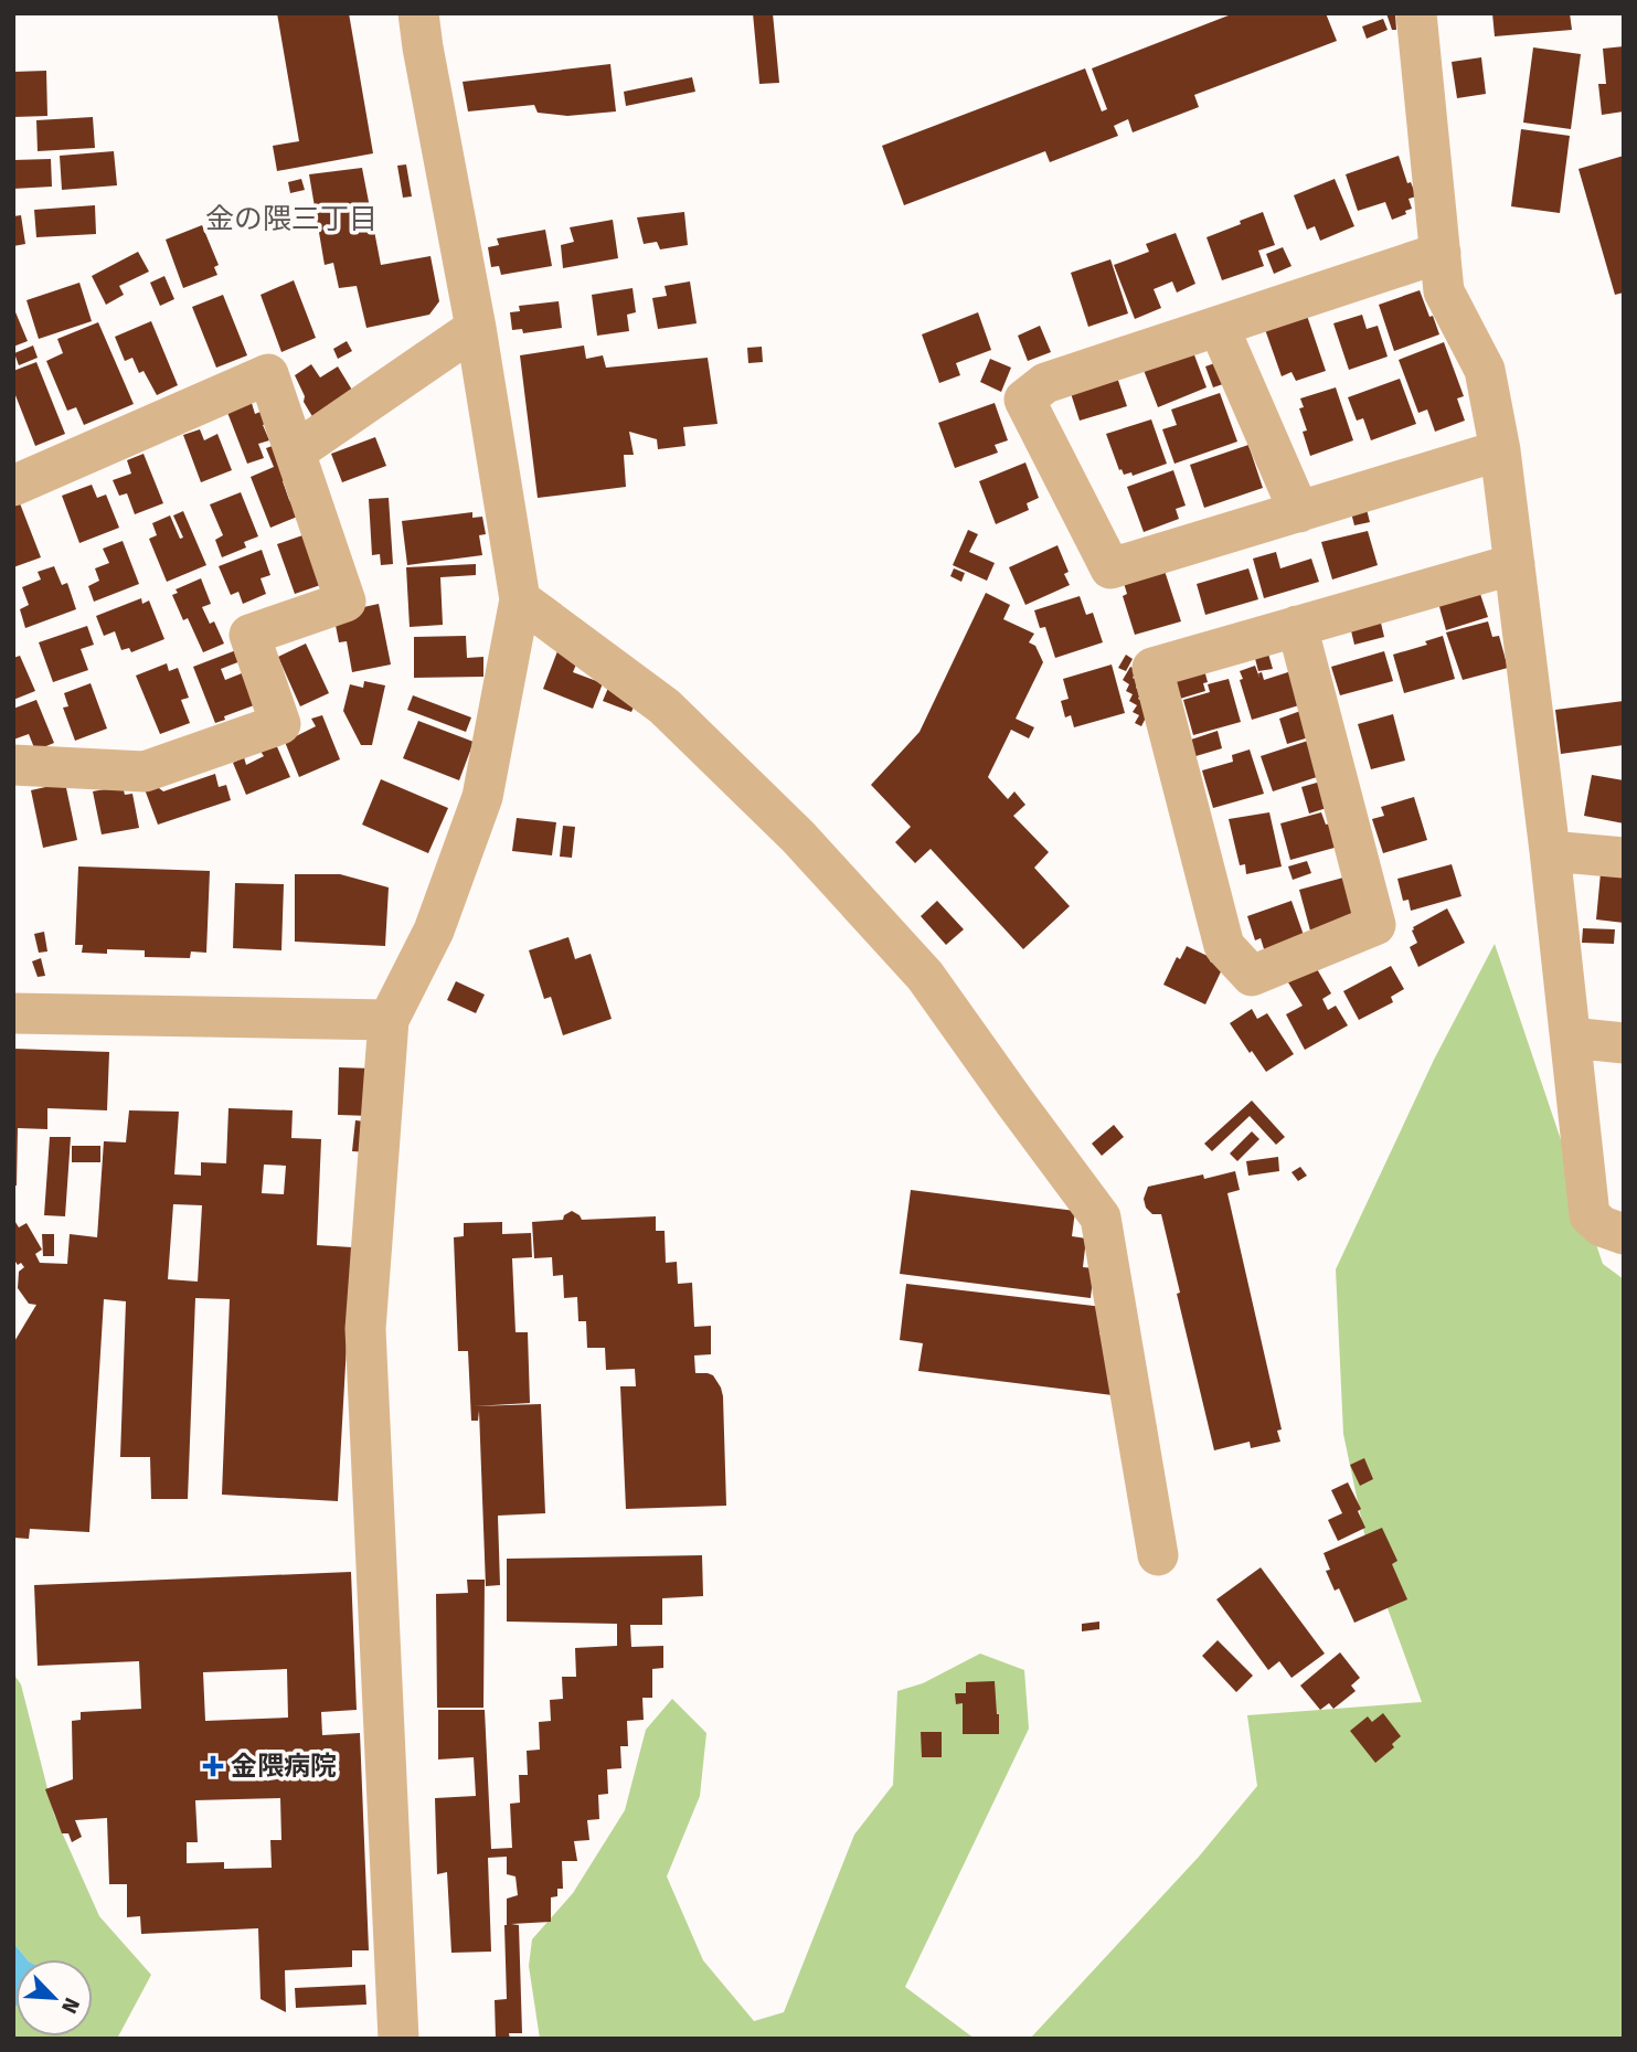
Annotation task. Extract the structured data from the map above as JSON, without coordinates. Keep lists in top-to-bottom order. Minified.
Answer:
{"districts":["金の隈三丁目"],"places":{"health":["金隈病院"]},"north":"bottom right"}
